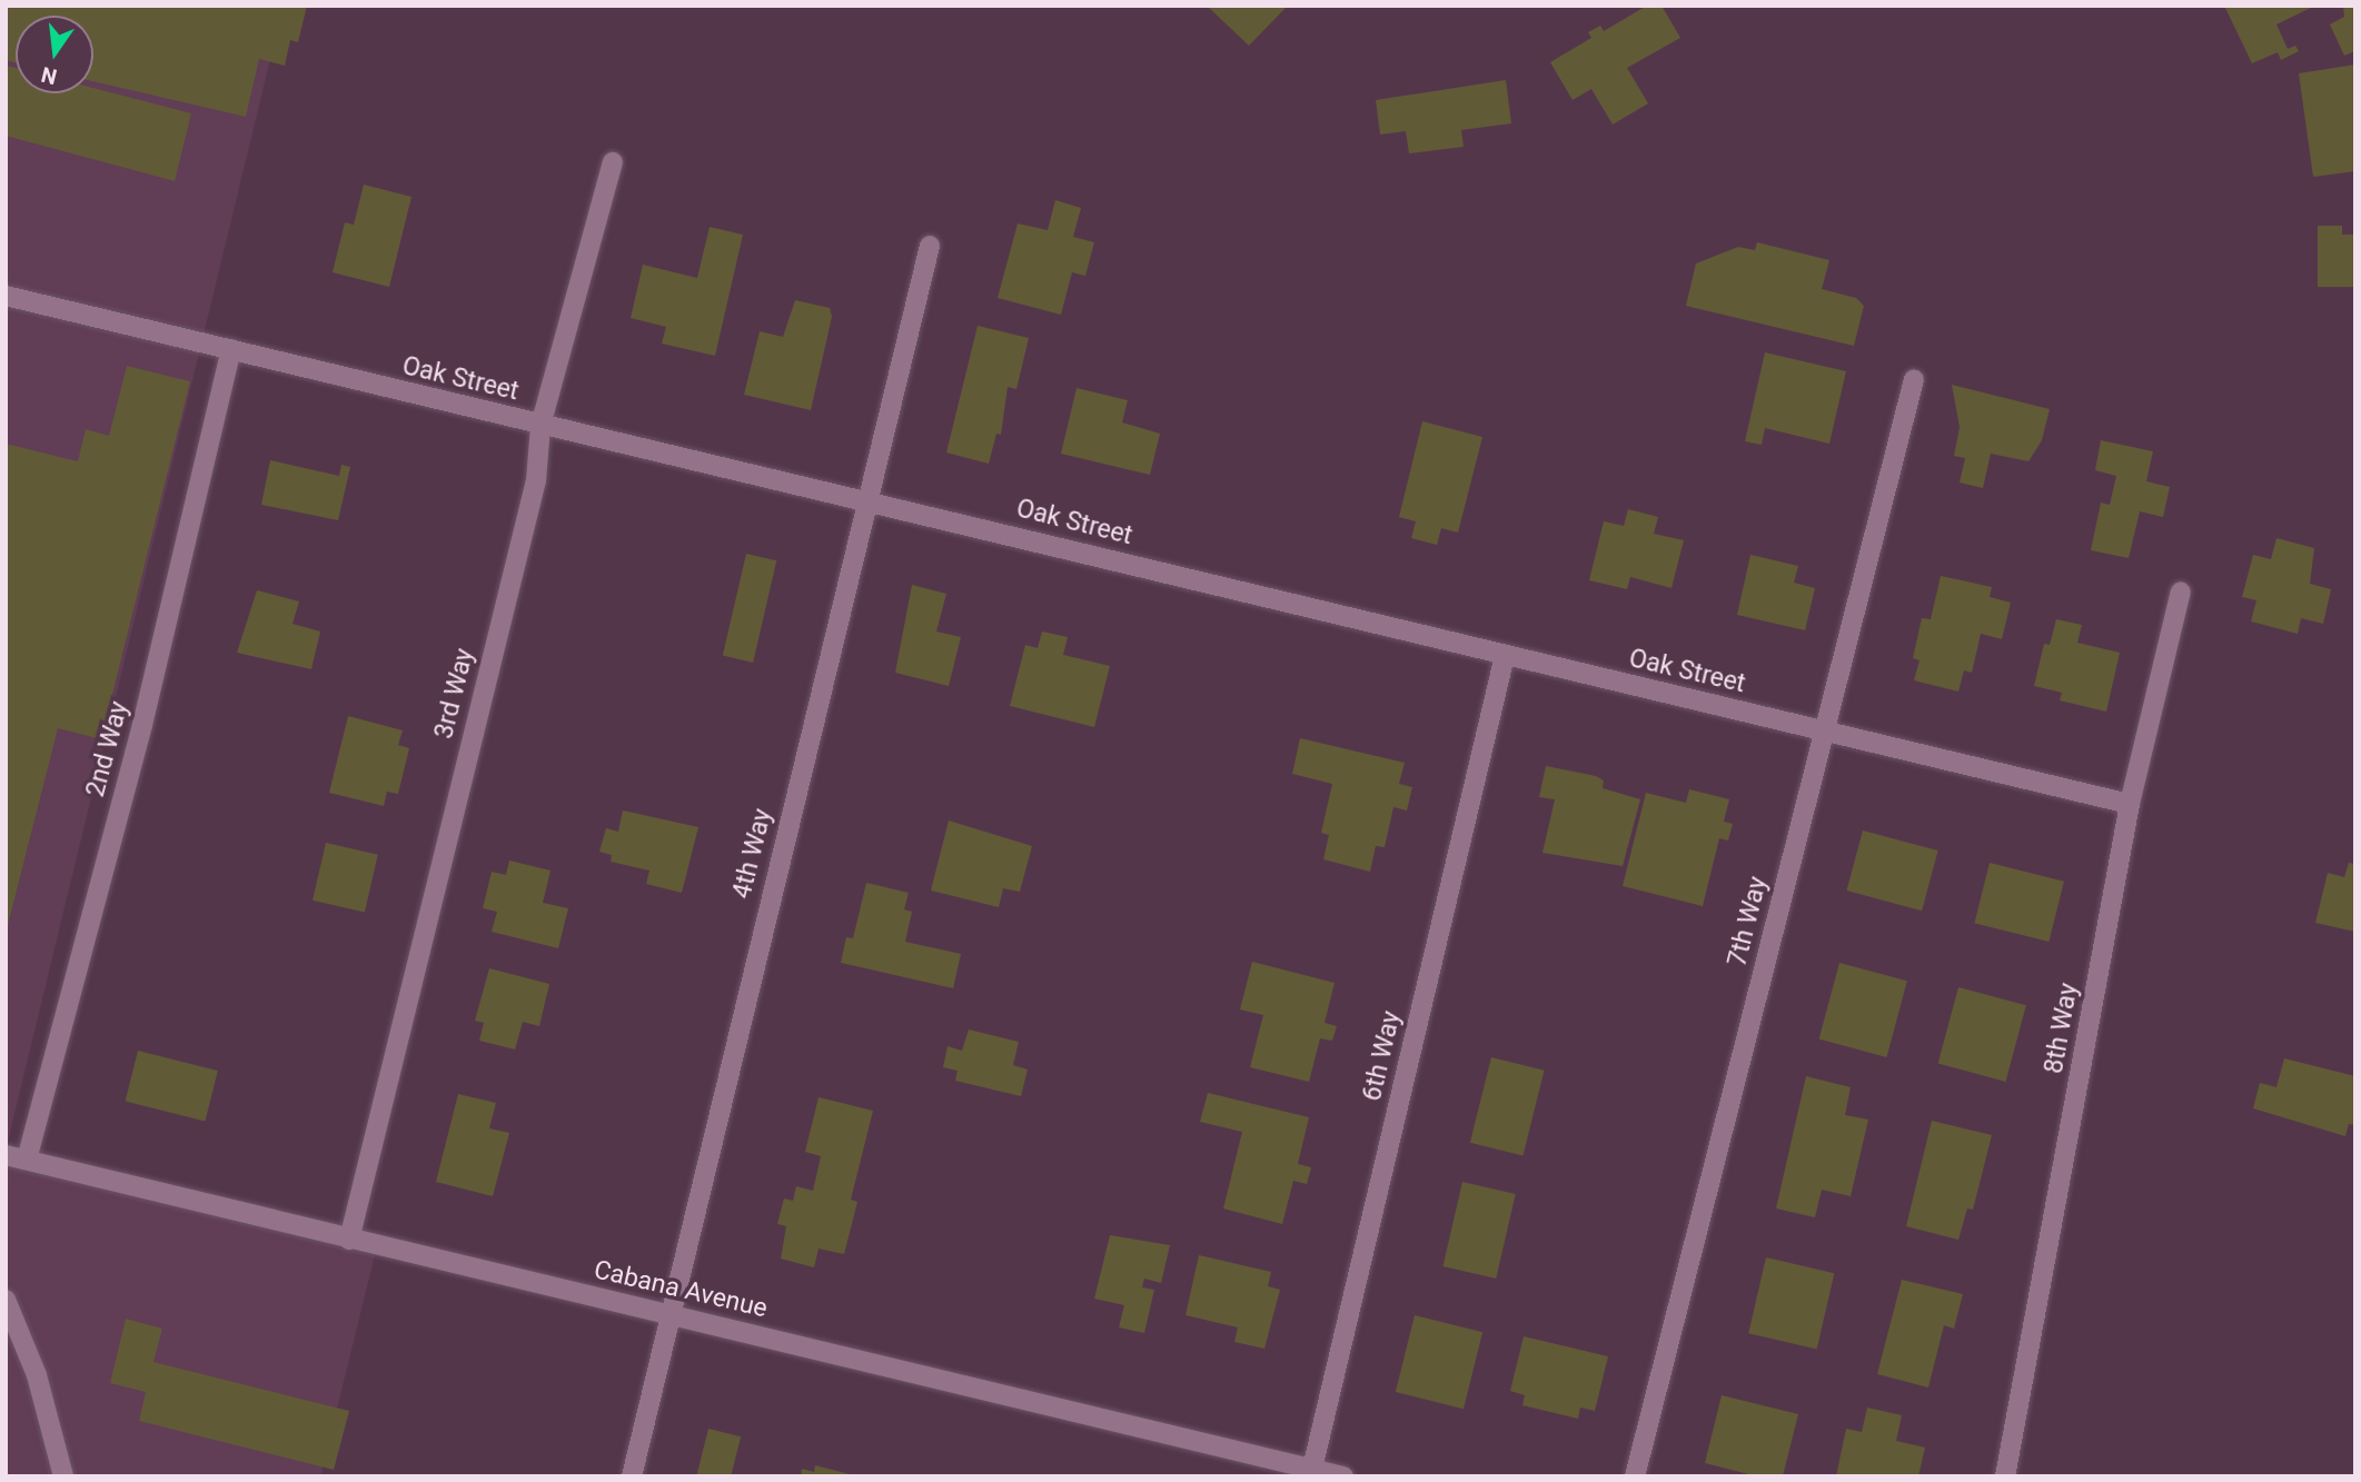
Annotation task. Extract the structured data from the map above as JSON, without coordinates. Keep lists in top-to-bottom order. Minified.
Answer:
{"streets":{"street":["Oak Street","3rd Way","2nd Way","4th Way","7th Way","8th Way","6th Way","Cabana Avenue"]},"crossings":[["Oak Street","3rd Way"],["Oak Street","2nd Way"],["Oak Street","4th Way"],["Oak Street","7th Way"],["Oak Street","8th Way"],["Oak Street","6th Way"],["3rd Way","Cabana Avenue"],["2nd Way","Cabana Avenue"],["4th Way","Cabana Avenue"],["6th Way","Cabana Avenue"]],"north":"bottom"}
